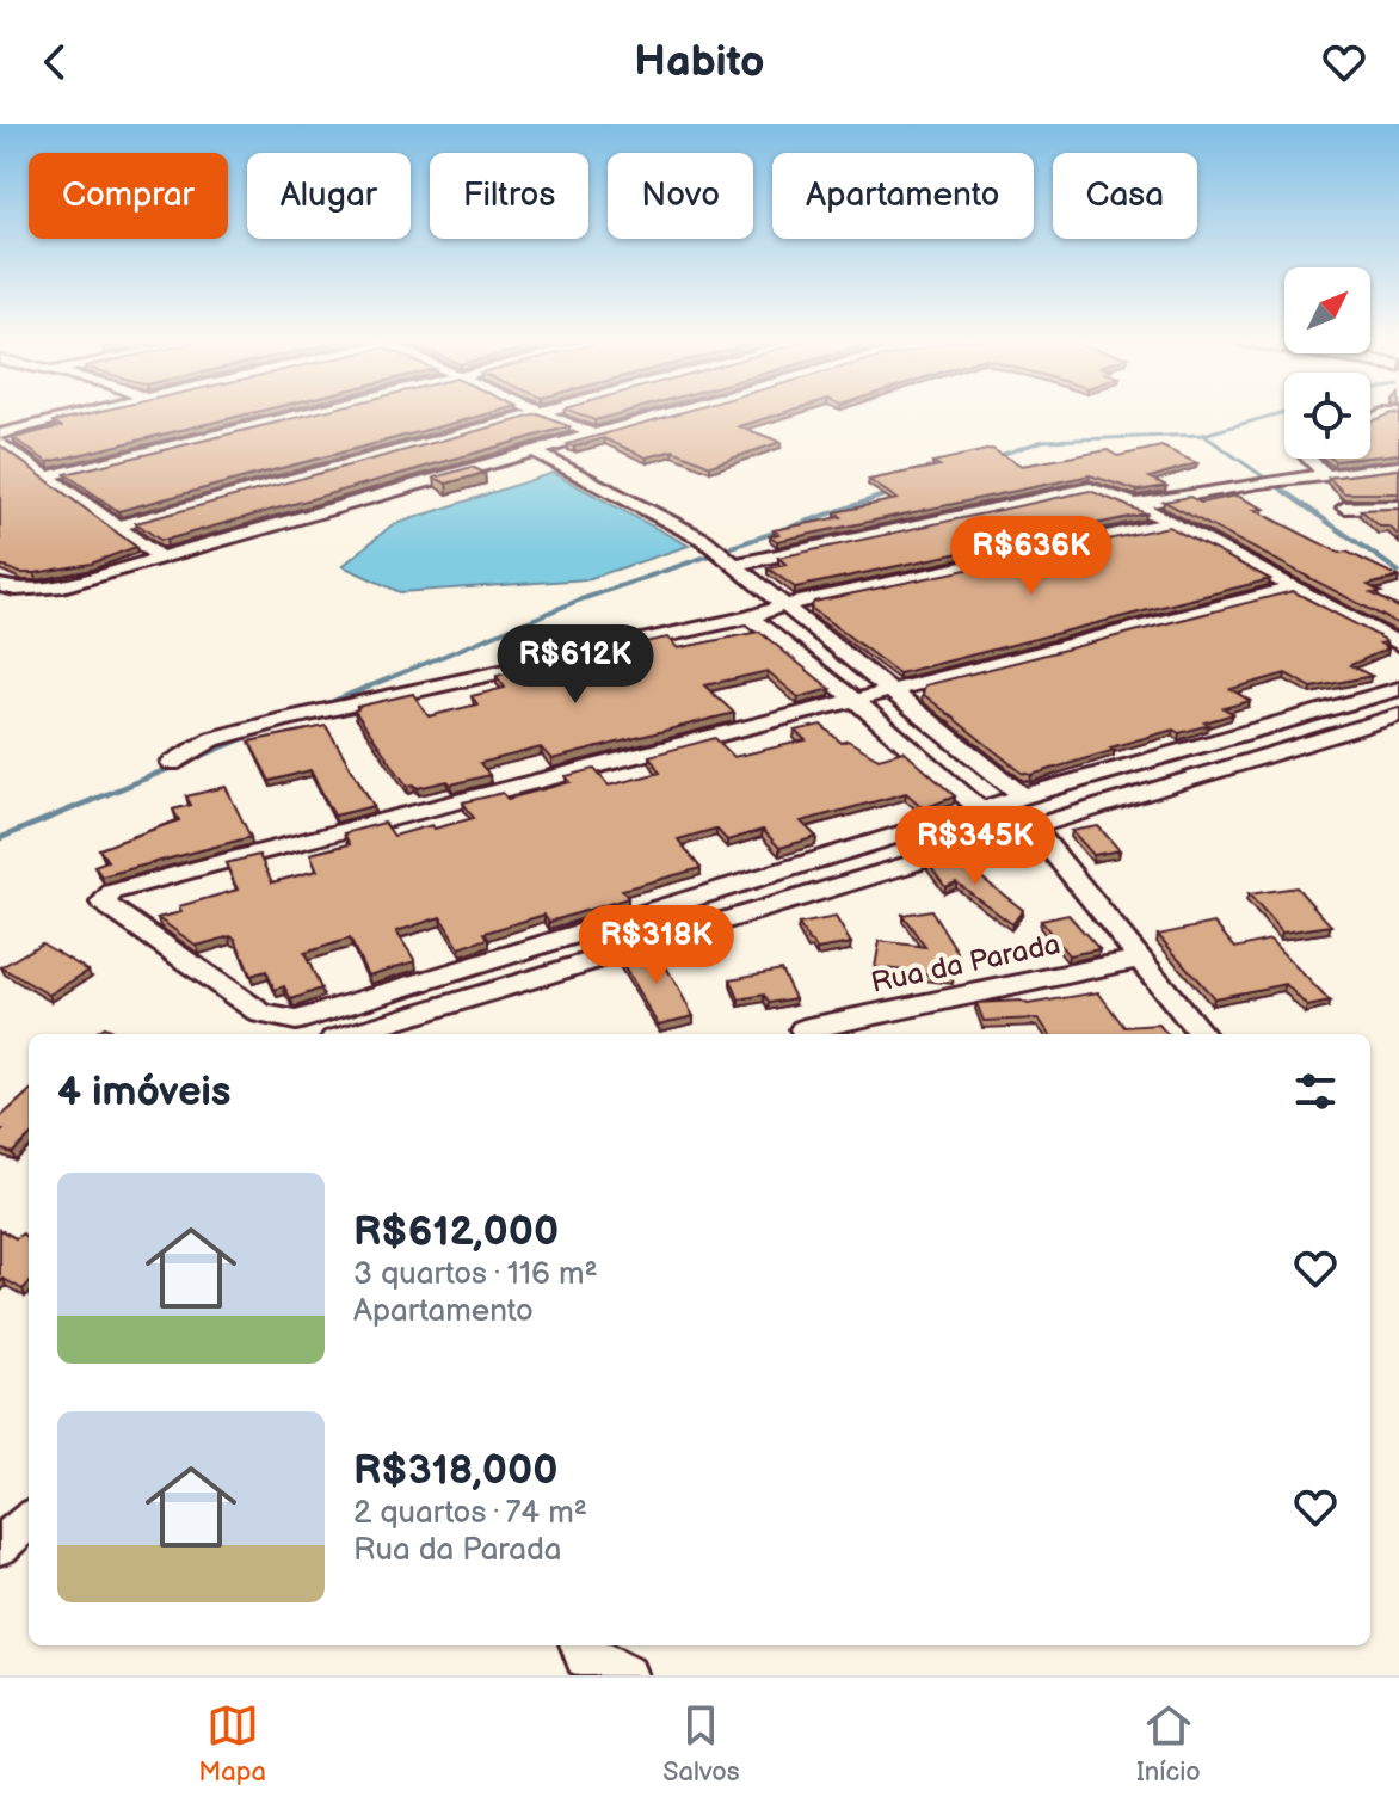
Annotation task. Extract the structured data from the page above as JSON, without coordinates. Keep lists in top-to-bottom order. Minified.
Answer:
{"streets":{"street":["Rua da Parada"]},"north":"top right","page":{"header":"Habito","chip":["Comprar","Alugar","Filtros","Novo","Apartamento","Casa"],"price":["R$636K","R$612K","R$345K","R$318K"],"heading":"4 imóveis","list":[{"name":"R$612,000","note":"3 quartos · 116 m² · Apartamento"},{"name":"R$318,000","note":"2 quartos · 74 m² · Rua da Parada"}],"tabs":["Mapa","Salvos","Início"]}}
